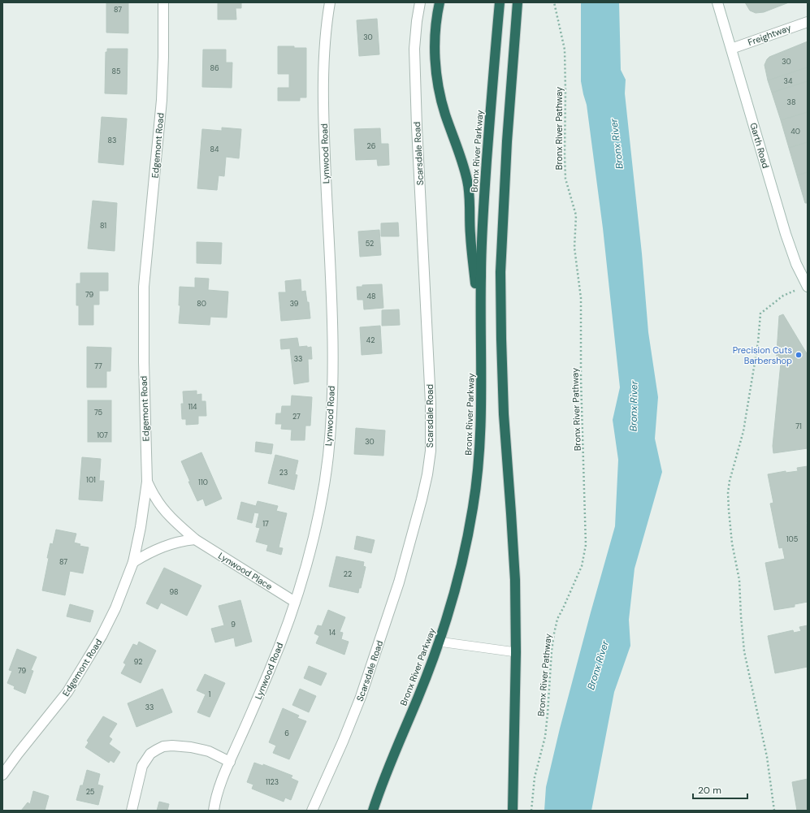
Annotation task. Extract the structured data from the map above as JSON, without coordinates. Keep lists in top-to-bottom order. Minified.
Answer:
{"streets":{"highway":["Bronx River Parkway"],"street":["Freightway","Edgemont Road","Garth Road","Lynwood Road","Scarsdale Road","Lynwood Place"],"path":["Bronx River Pathway"]},"crossings":[["Freightway","Garth Road"],["Edgemont Road","Lynwood Place"],["Lynwood Road","Lynwood Place"]],"water":["Bronx River"],"places":["Precision Cuts Barbershop"],"house_numbers":["87","30","30","86","85","34","38","40","83","26","84","81","52","79","48","80","39","42","33","77","114","75","27","71","107","30","23","101","110","17","105","87","22","98","9","14","92","79","1","33","6","1123","25"],"scale_bar":"20 m"}
